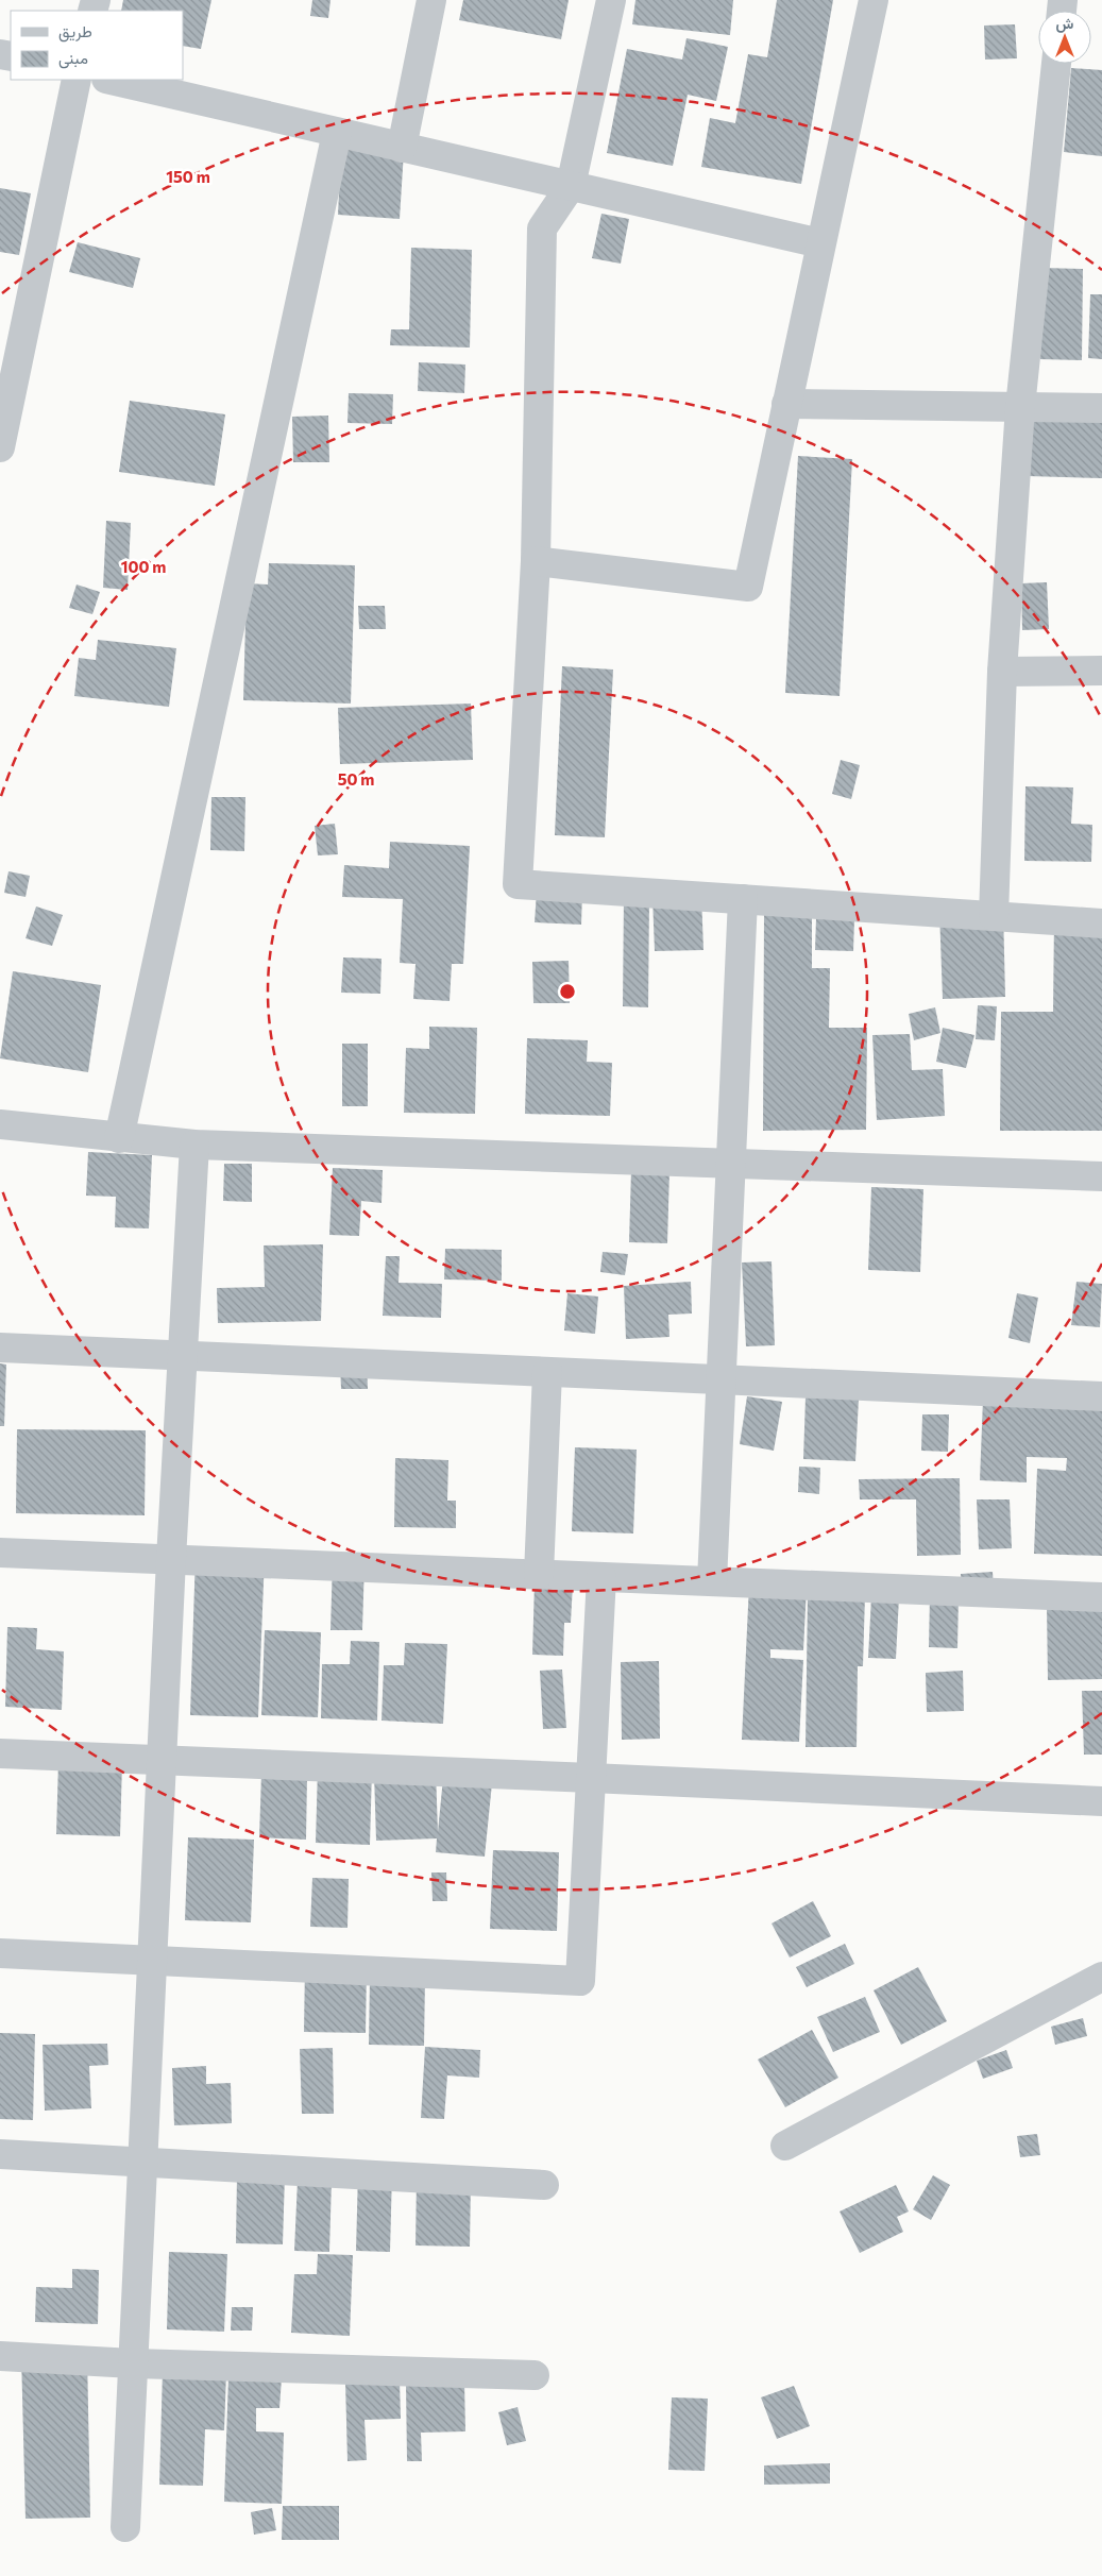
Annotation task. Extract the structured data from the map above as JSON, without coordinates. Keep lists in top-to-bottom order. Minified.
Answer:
{"legend":["طريق","مبنى"],"north":"top","rings":["150 m","100 m","50 m"]}
